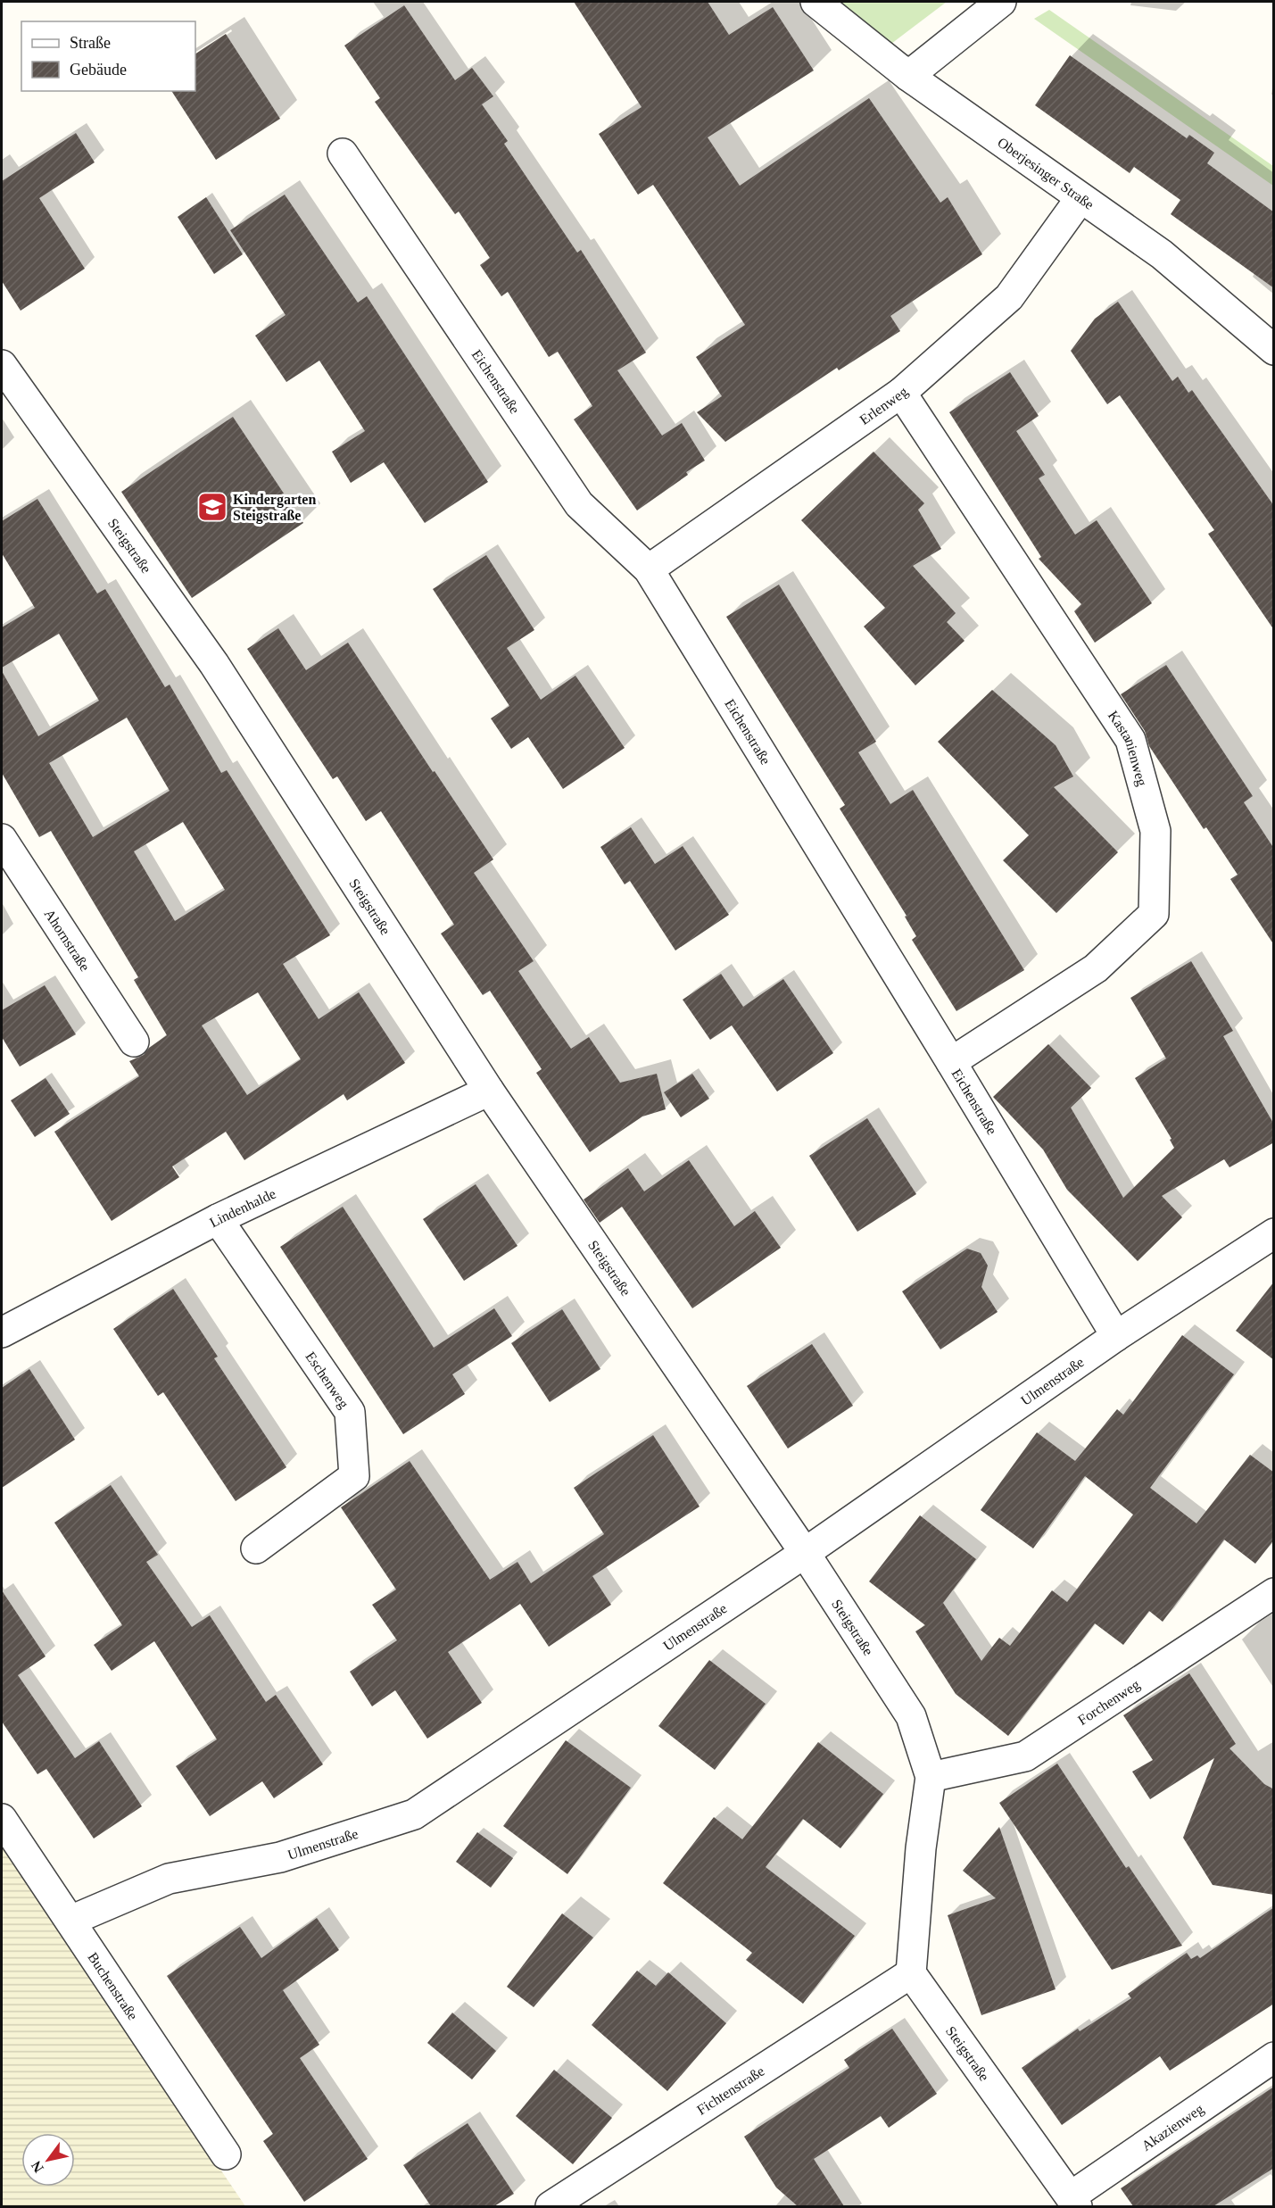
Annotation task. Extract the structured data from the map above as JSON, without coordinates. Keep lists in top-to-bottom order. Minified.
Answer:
{"streets":{"street":["Oberjesinger Straße","Eichenstraße","Erlenweg","Steigstraße","Kastanienweg","Ahornstraße","Lindenhalde","Eschenweg","Ulmenstraße","Forchenweg","Buchenstraße","Fichtenstraße","Akazienweg"]},"crossings":[["Oberjesinger Straße","Erlenweg"],["Eichenstraße","Erlenweg"],["Eichenstraße","Kastanienweg"],["Eichenstraße","Ulmenstraße"],["Erlenweg","Kastanienweg"],["Steigstraße","Lindenhalde"],["Steigstraße","Ulmenstraße"],["Steigstraße","Forchenweg"],["Steigstraße","Fichtenstraße"],["Steigstraße","Akazienweg"],["Lindenhalde","Eschenweg"],["Ulmenstraße","Buchenstraße"]],"places":{"school or university":["Kindergarten Steigstraße"]},"legend":["Straße","Gebäude"],"north":"bottom left"}
